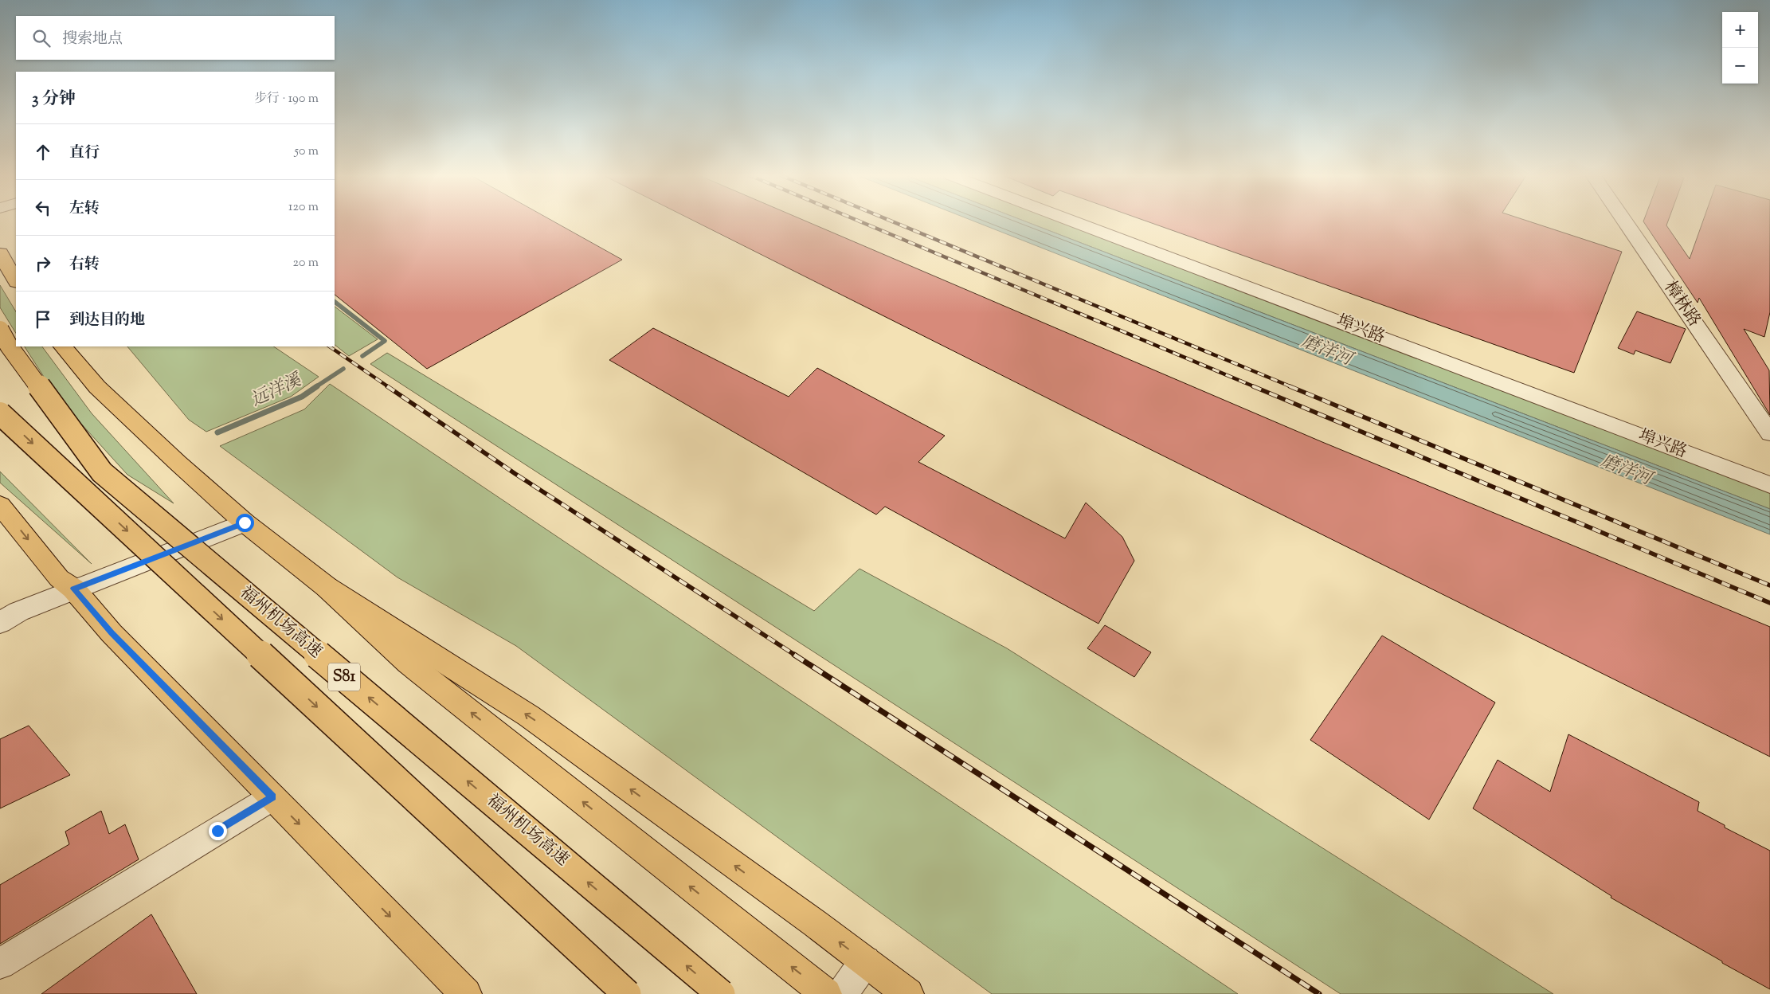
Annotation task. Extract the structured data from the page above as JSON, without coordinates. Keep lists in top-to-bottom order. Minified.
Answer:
{"streets":{"main road":["福州机场高速","S81"],"street":["樟林路","埠兴路"]},"water":["磨洋河","远洋溪"],"page":{"map_buttons":["+","−"],"search":"搜索地点","heading":["3 分钟","步行 · 190 m"],"list":[["直行","50 m"],["左转","120 m"],["右转","20 m"],"到达目的地"]}}
